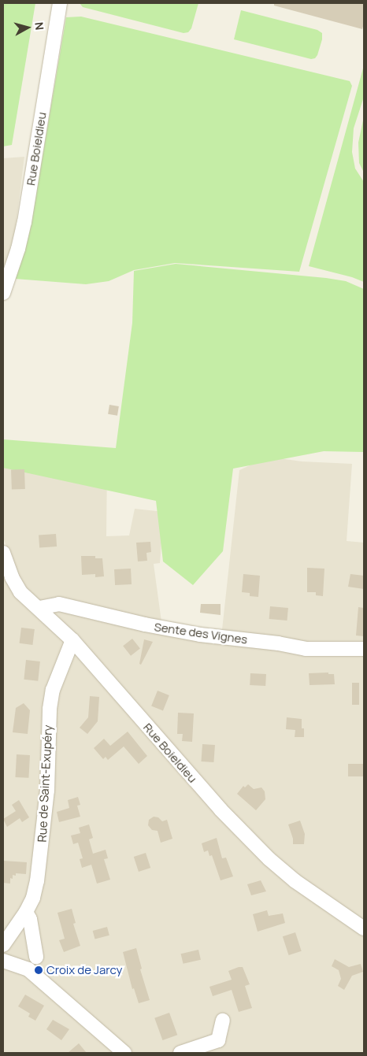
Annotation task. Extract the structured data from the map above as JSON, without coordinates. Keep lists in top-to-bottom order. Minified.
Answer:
{"streets":{"street":["Rue Boieldieu","Sente des Vignes","Rue de Saint-Exupéry"]},"crossings":[["Rue Boieldieu","Sente des Vignes"],["Rue Boieldieu","Rue de Saint-Exupéry"]],"places":["Croix de Jarcy"],"north":"right"}
